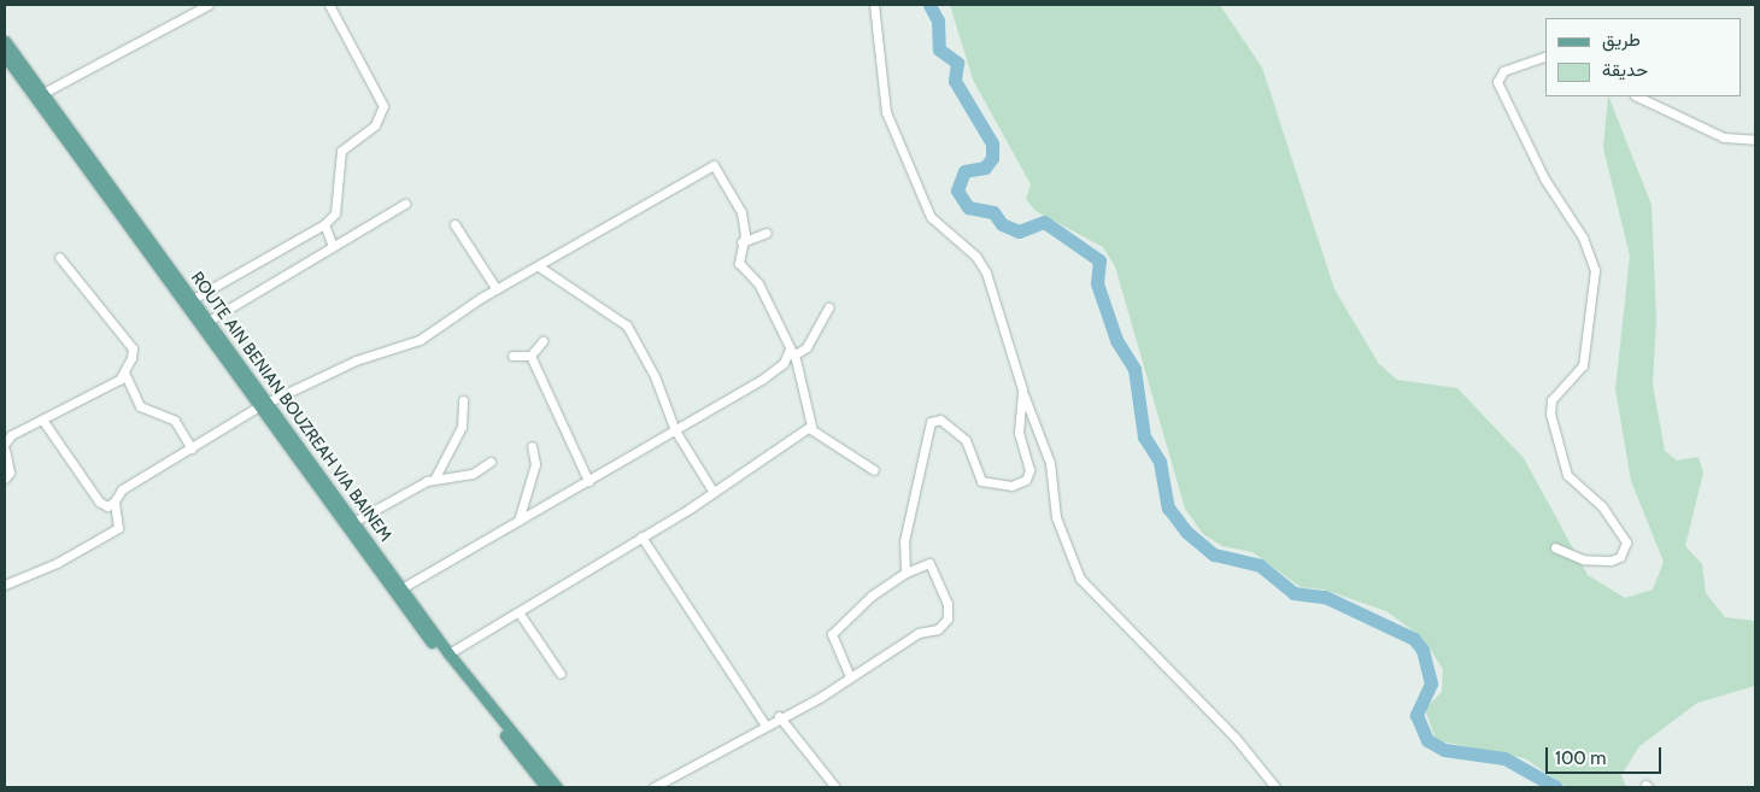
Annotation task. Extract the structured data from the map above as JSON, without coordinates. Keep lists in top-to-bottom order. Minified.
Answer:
{"streets":{"main road":["ROUTE AIN BENIAN BOUZREAH VIA BAINEM"]},"legend":["طريق","حديقة"],"scale_bar":"100 m"}
